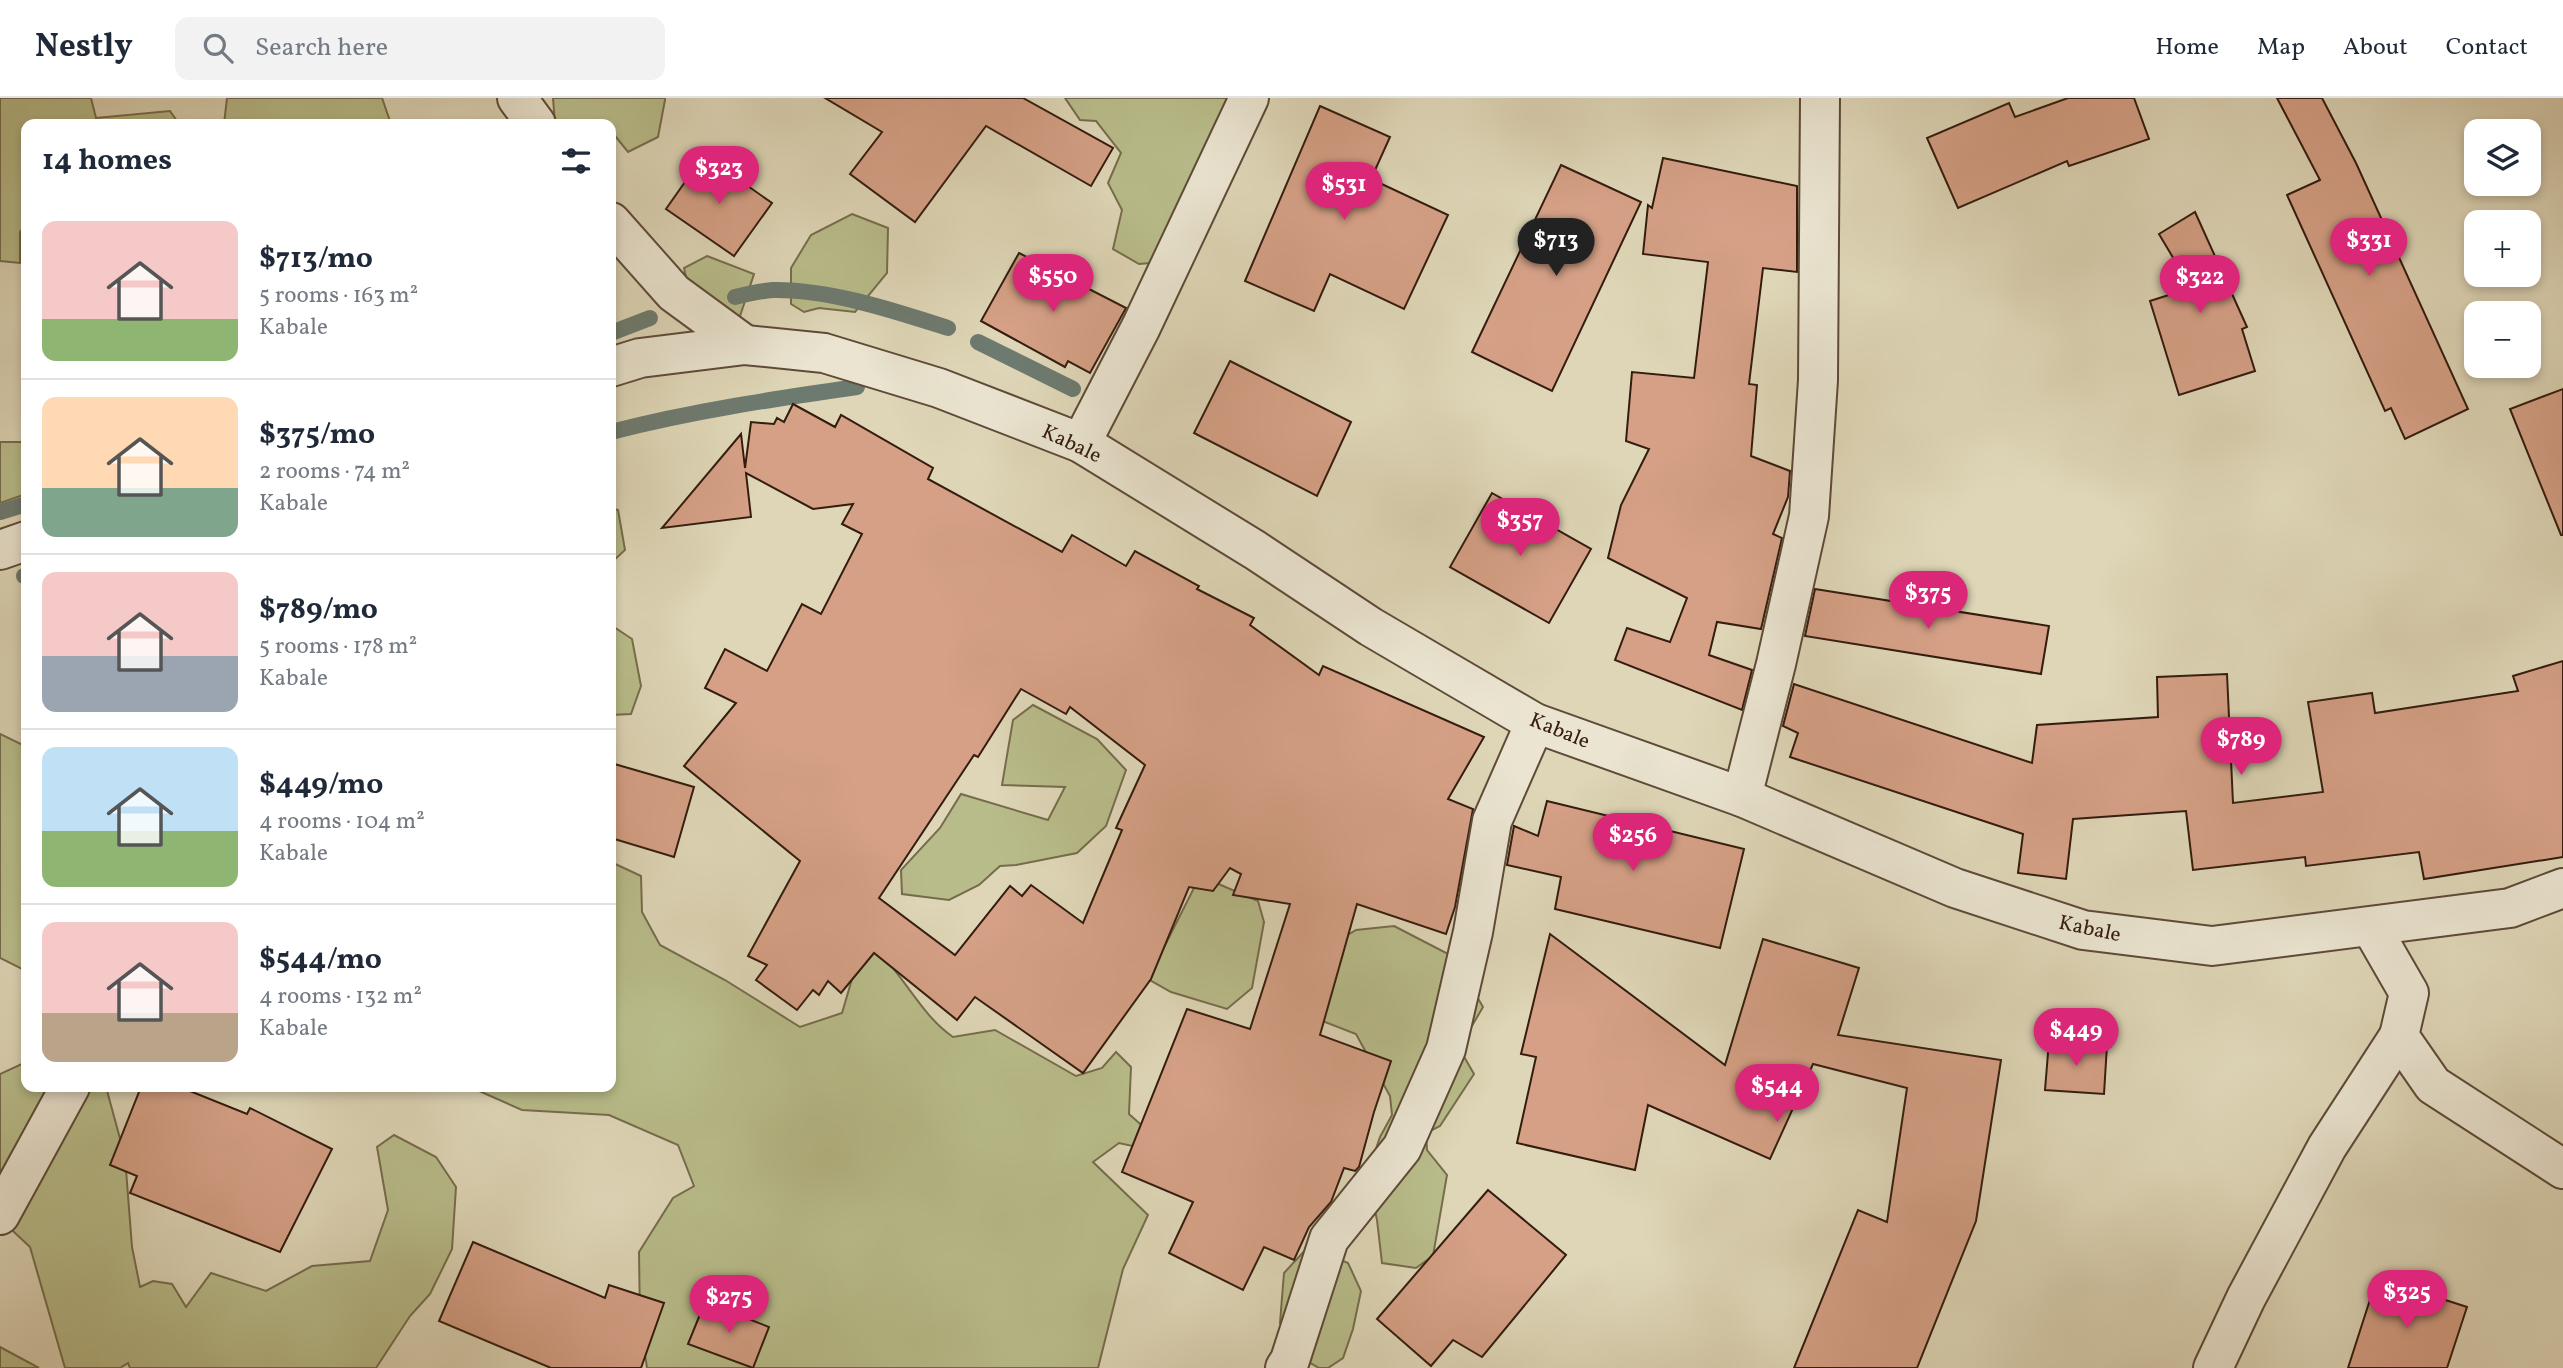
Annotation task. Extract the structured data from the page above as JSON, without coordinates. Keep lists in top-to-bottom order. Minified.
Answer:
{"streets":{"street":["Kabale"]},"page":{"header":"Nestly","search":"Search here","nav":["Home","Map","About","Contact"],"map_buttons":["+","−"],"heading":"14 homes","price":["$323","$531","$713","$331","$550","$322","$357","$375","$789","$256","$449","$544","$325","$275"],"list":[{"name":"$713/mo","note":"5 rooms · 163 m² · Kabale"},{"name":"$375/mo","note":"2 rooms · 74 m² · Kabale"},{"name":"$789/mo","note":"5 rooms · 178 m² · Kabale"},{"name":"$449/mo","note":"4 rooms · 104 m² · Kabale"},{"name":"$544/mo","note":"4 rooms · 132 m² · Kabale"}]}}
